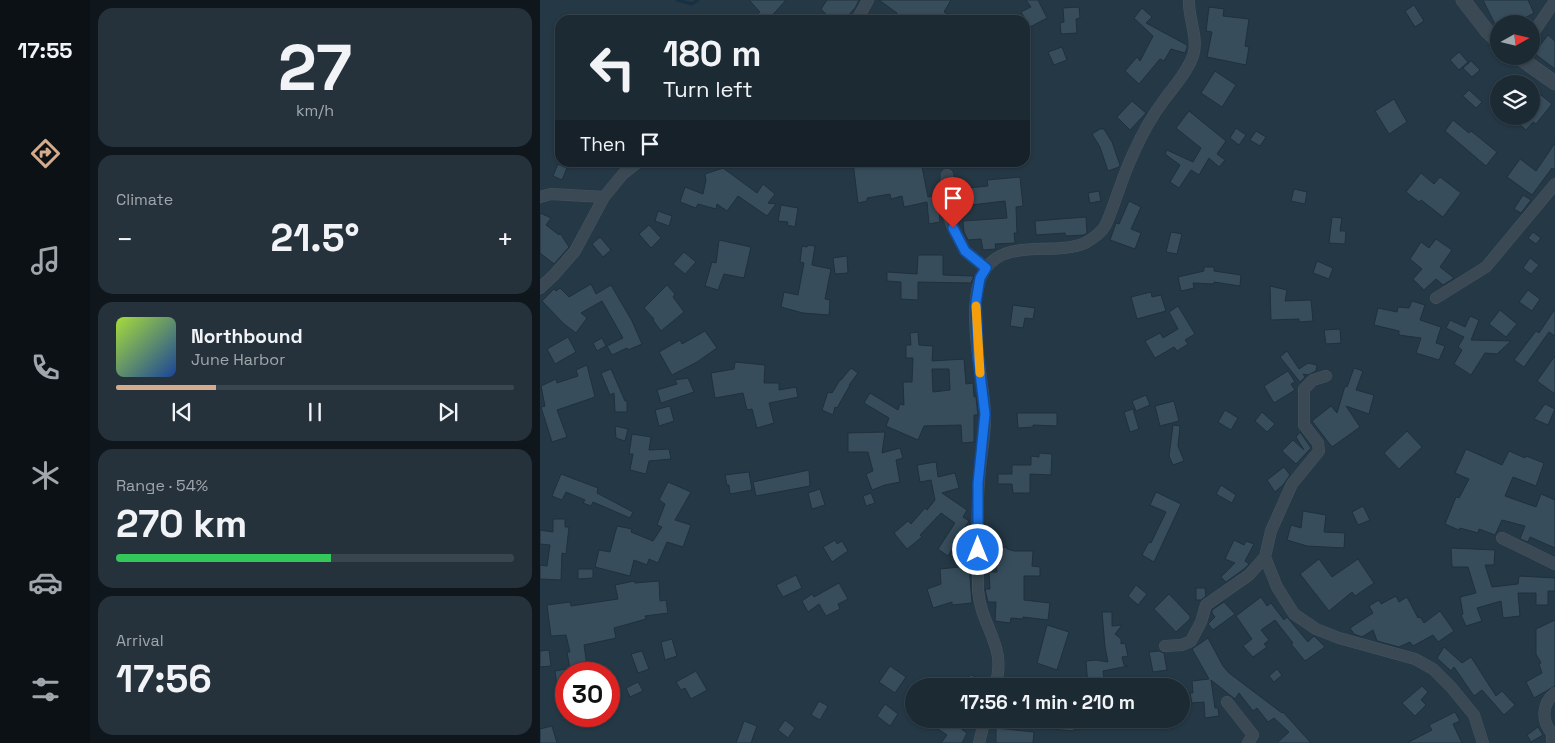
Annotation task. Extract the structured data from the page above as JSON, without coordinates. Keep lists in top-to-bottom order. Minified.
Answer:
{"north":"right","page":{"tabs":"17:55","tile":[["27","km/h"],"Climate",["Range · 54%","270 km"],["Arrival","17:56"]],"turn":["180 m","Turn left"],"then":"Then","heat":["−","21.5°","+"],"song":["Northbound","June Harbor"],"limit":"30","trip":"17:56 · 1 min · 210 m"}}
